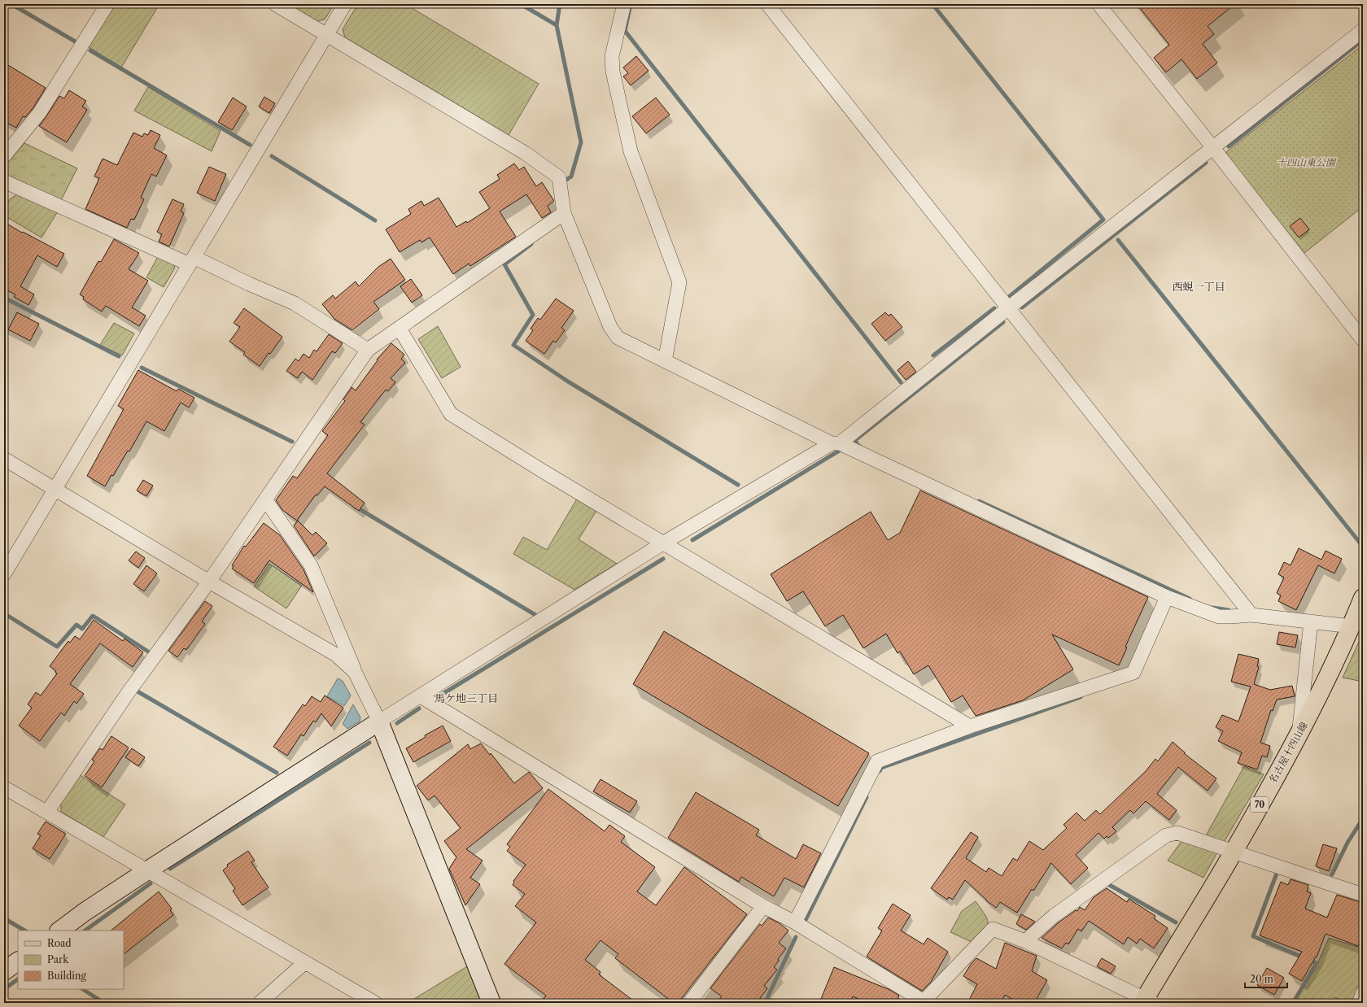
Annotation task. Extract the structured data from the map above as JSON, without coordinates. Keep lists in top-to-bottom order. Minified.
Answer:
{"streets":{"main road":["名古屋十四山線","70"]},"districts":["西蜆一丁目","馬ケ地三丁目"],"parks":["十四山東公園"],"legend":["Road","Park","Building"],"scale_bar":"20 m"}
